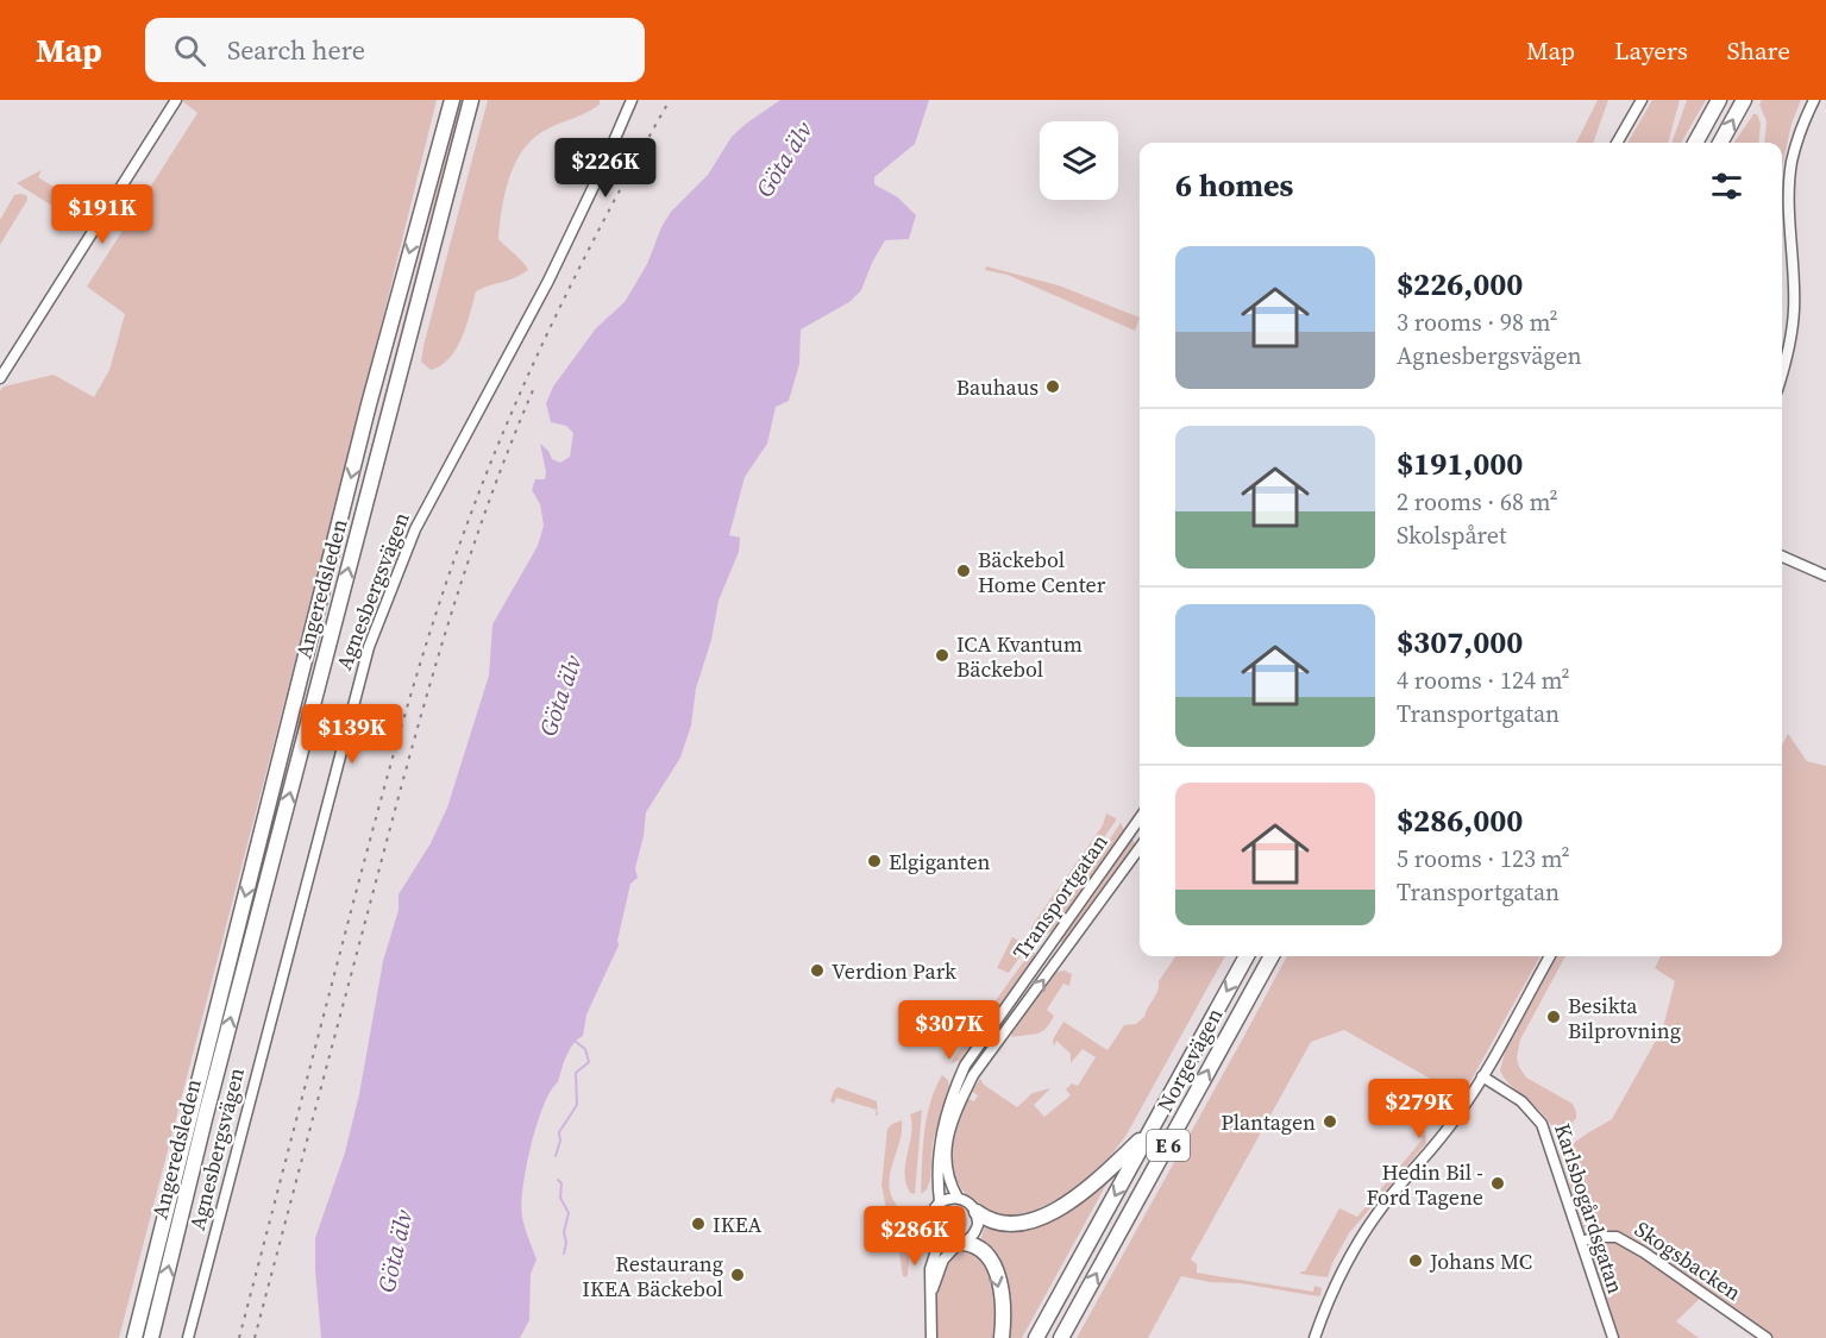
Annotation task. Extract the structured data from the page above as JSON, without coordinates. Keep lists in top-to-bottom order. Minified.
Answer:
{"streets":{"highway":["Angeredsleden","Norgevägen","E 6"],"street":["Agnesbergsvägen","Transportgatan","Karlsbogårdsgatan","Skogsbacken"]},"crossings":[["Karlsbogårdsgatan","Skogsbacken"]],"water":["Göta älv"],"places":["Bauhaus","Bäckebol Home Center","ICA Kvantum Bäckebol","Elgiganten","Verdion Park","Besikta Bilprovning","Plantagen","Hedin Bil - Ford Tagene","IKEA","Johans MC","Restaurang IKEA Bäckebol"],"page":{"header":"Map","search":"Search here","nav":["Map","Layers","Share"],"price":["$226K","$191K","$139K","$307K","$279K","$286K"],"heading":"6 homes","list":[{"name":"$226,000","note":"3 rooms · 98 m² · Agnesbergsvägen"},{"name":"$191,000","note":"2 rooms · 68 m² · Skolspåret"},{"name":"$307,000","note":"4 rooms · 124 m² · Transportgatan"},{"name":"$286,000","note":"5 rooms · 123 m² · Transportgatan"}]}}
